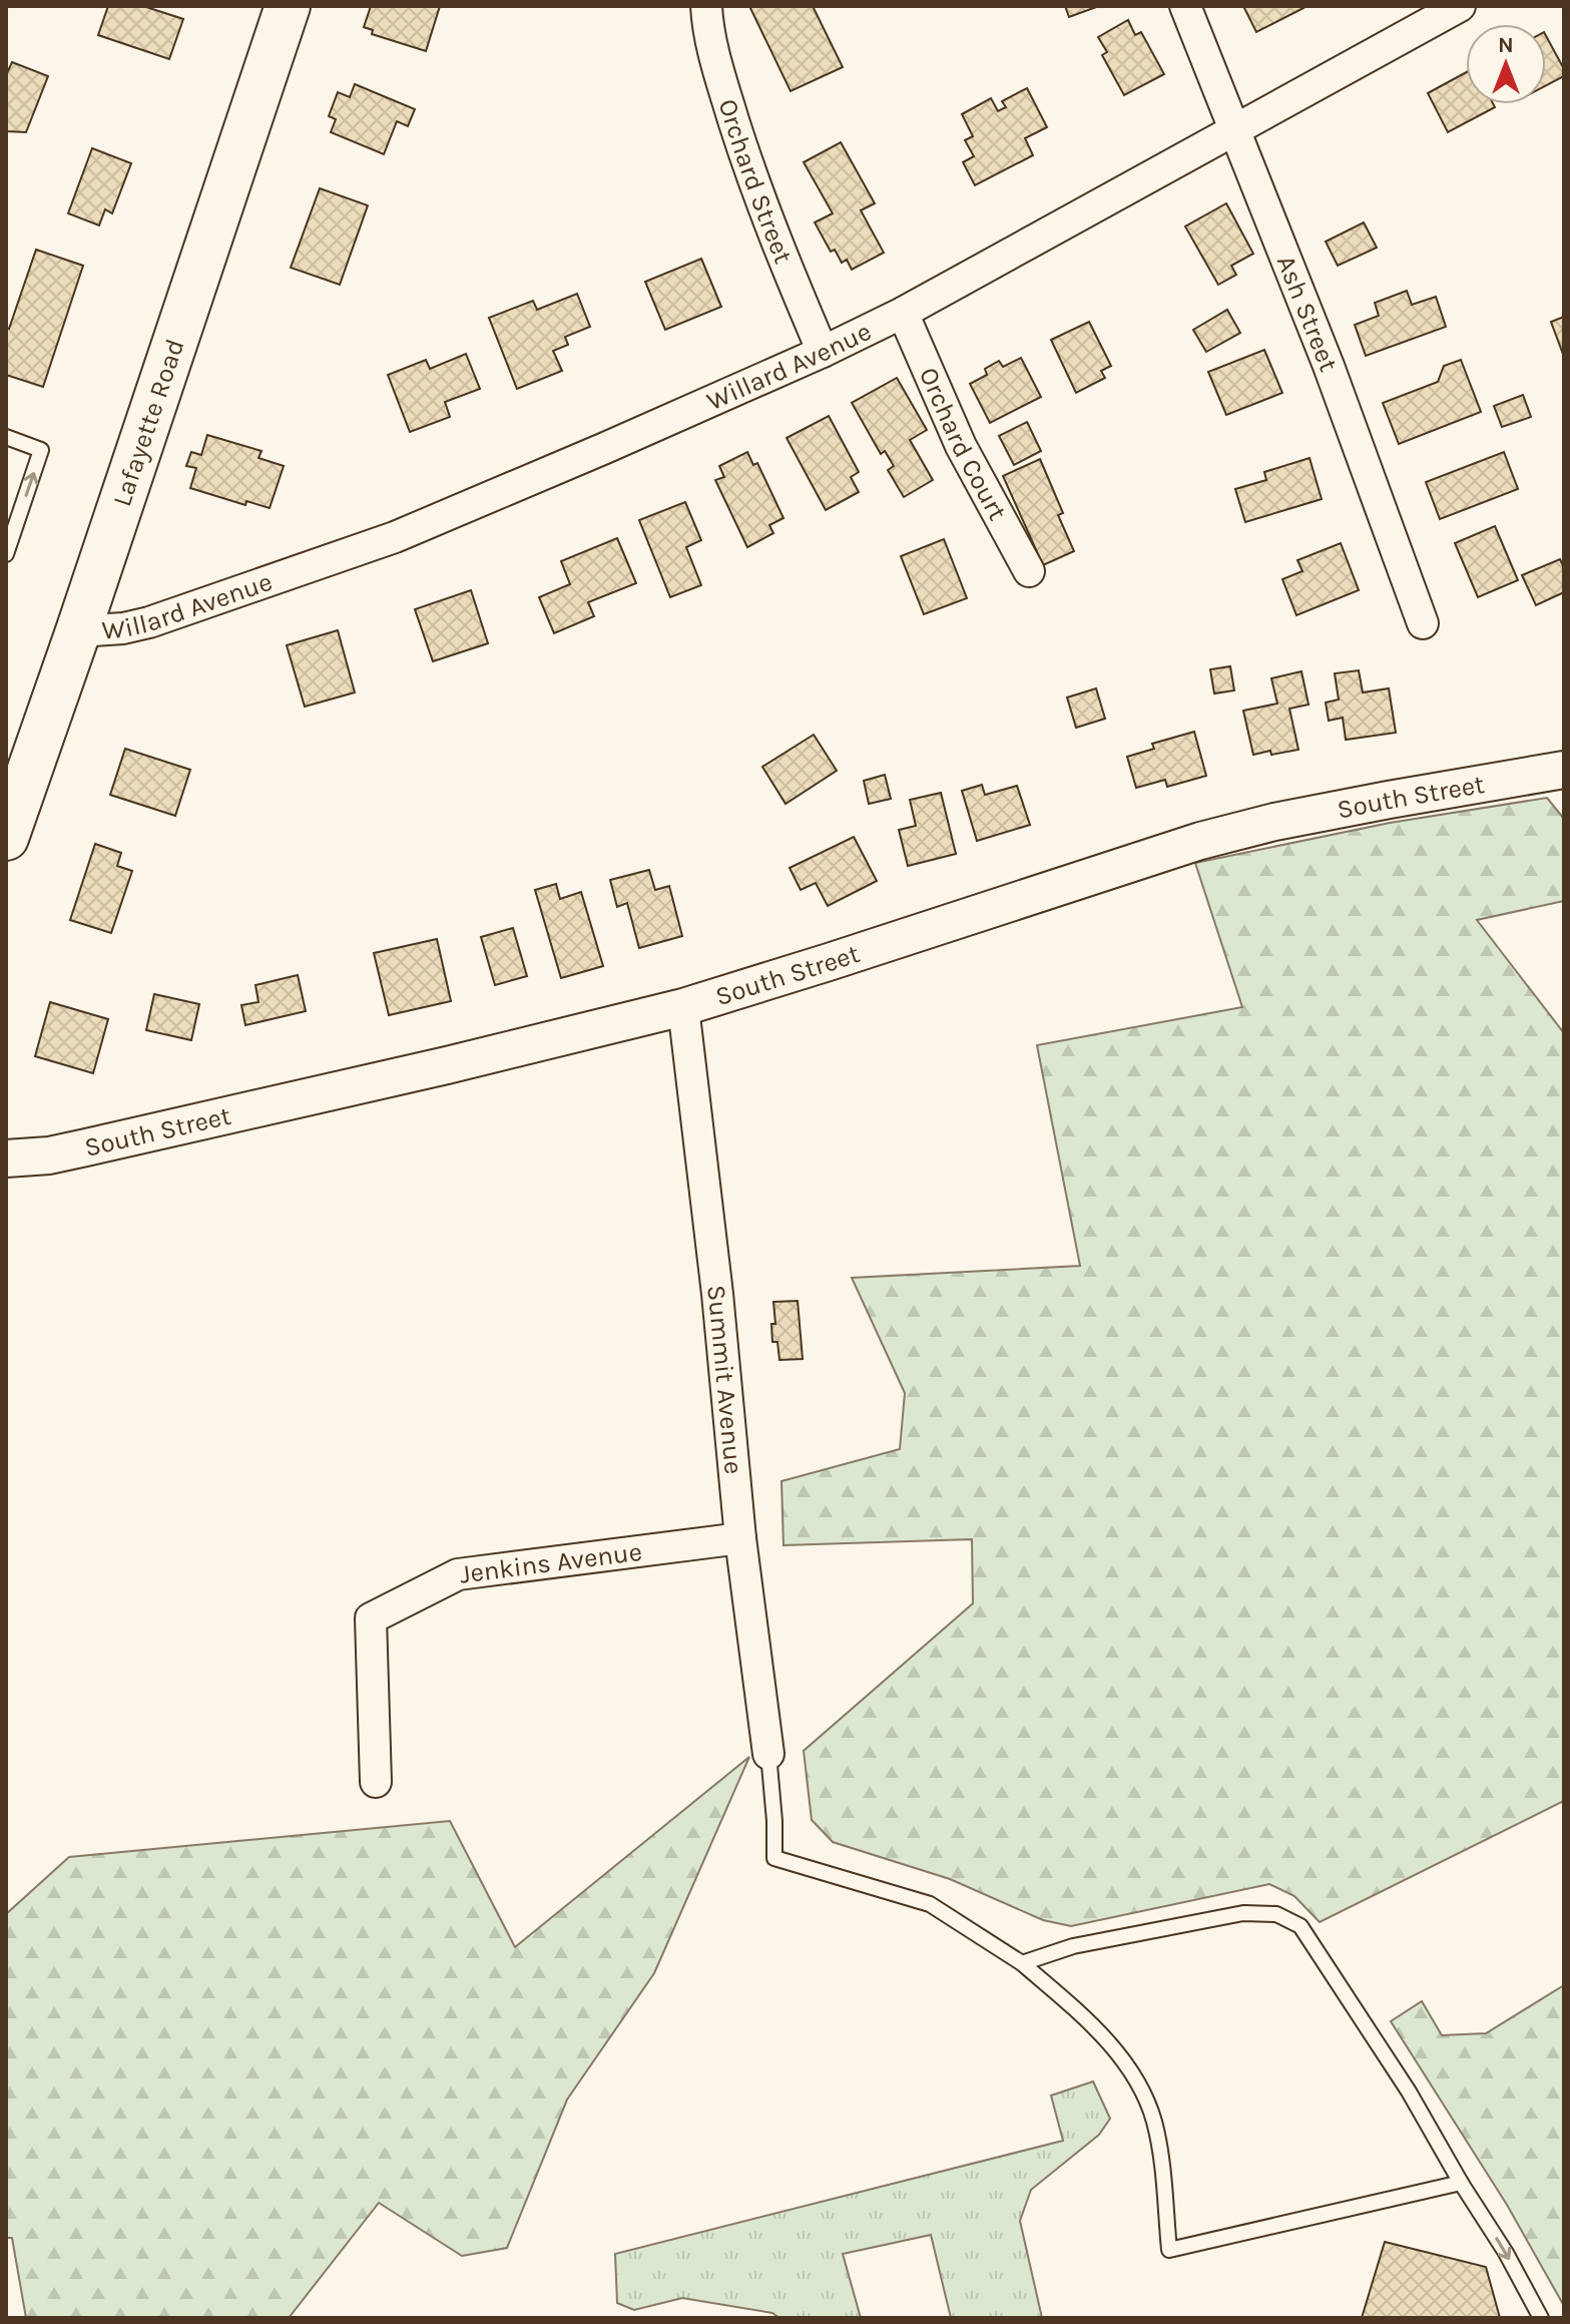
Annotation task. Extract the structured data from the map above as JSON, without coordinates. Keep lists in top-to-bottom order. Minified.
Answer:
{"streets":{"main road":["Lafayette Road"],"street":["Orchard Street","Ash Street","Willard Avenue","Orchard Court","South Street","Summit Avenue","Jenkins Avenue"]},"crossings":[["Orchard Street","Willard Avenue"],["Ash Street","Willard Avenue"],["Willard Avenue","Lafayette Road"],["Willard Avenue","Orchard Court"],["South Street","Summit Avenue"],["Summit Avenue","Jenkins Avenue"]],"north":"top"}
